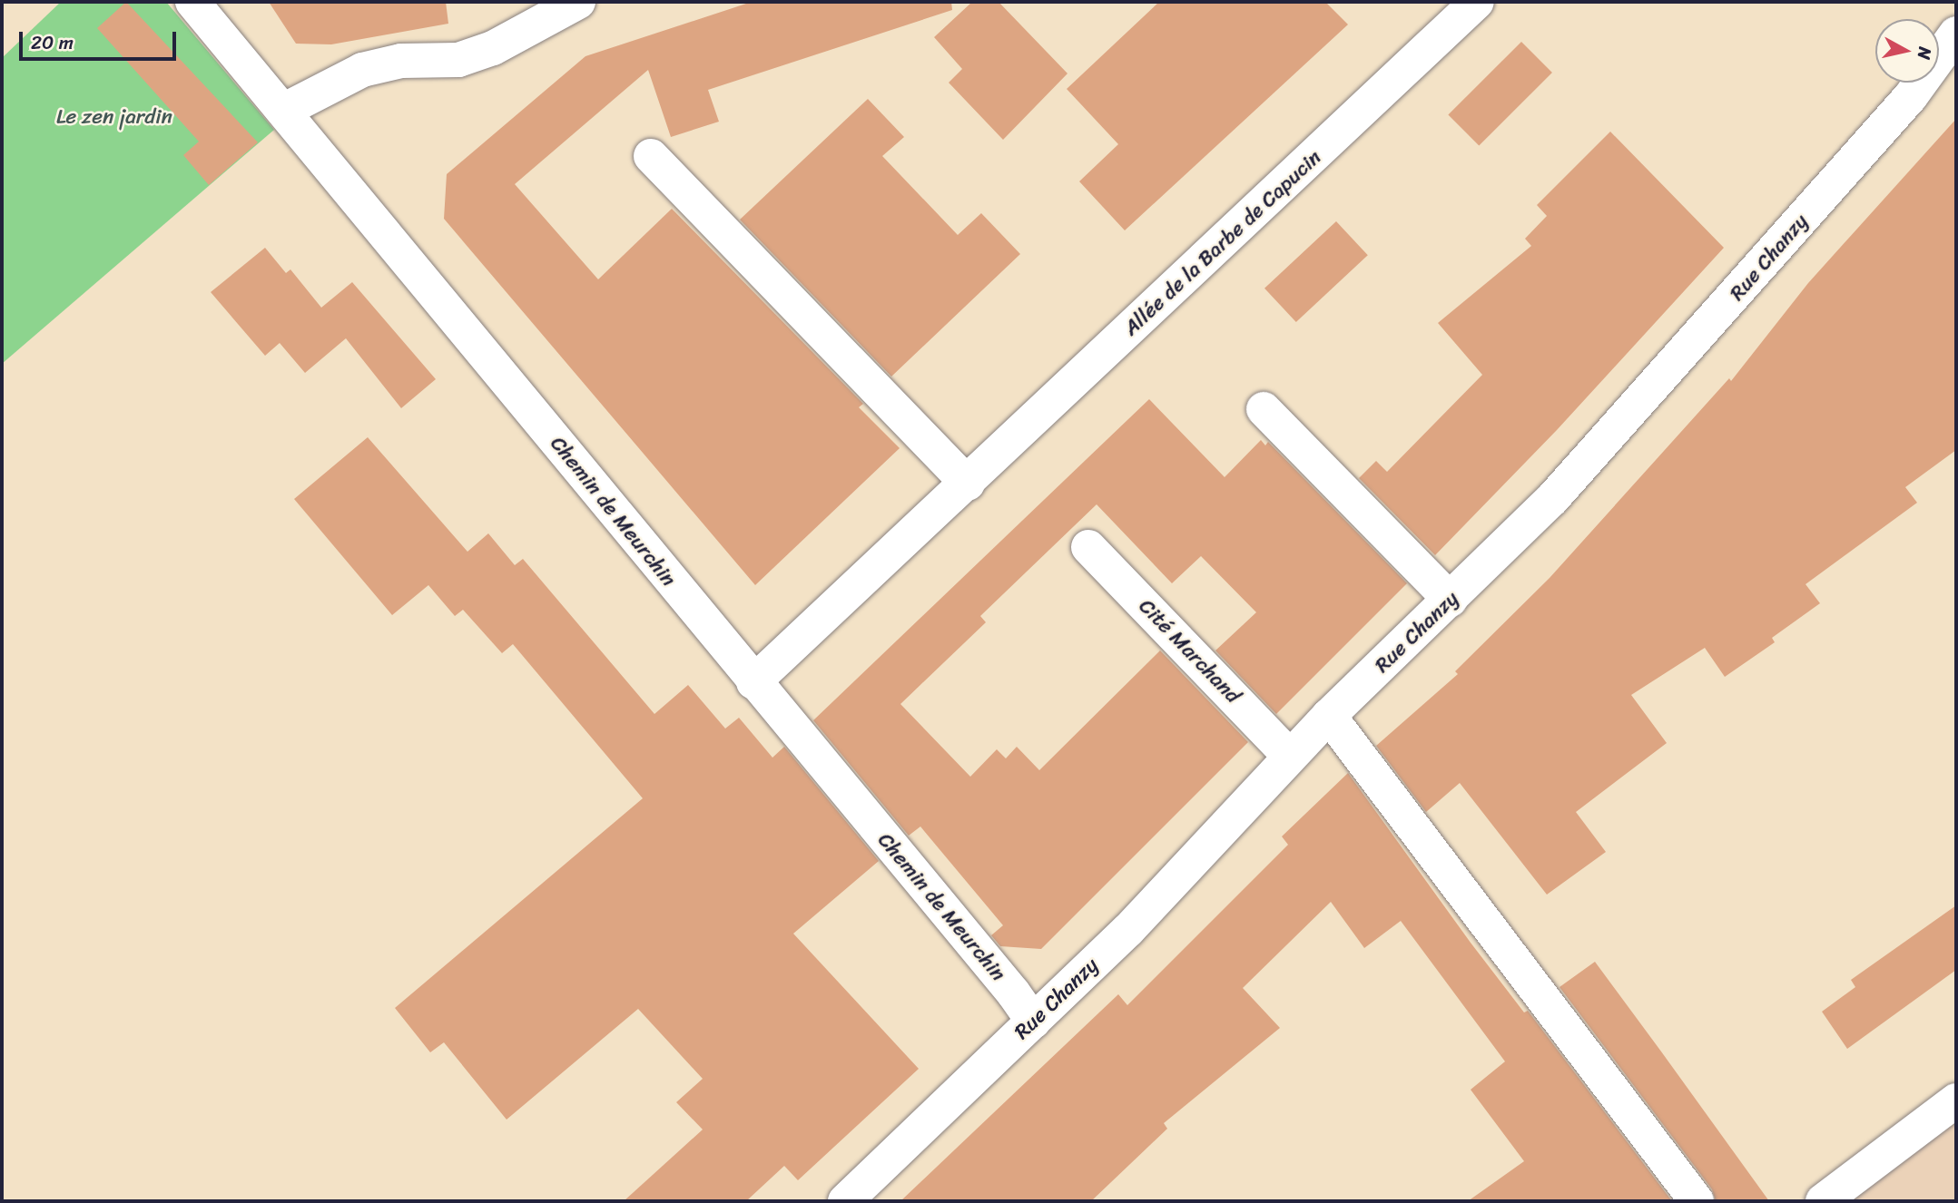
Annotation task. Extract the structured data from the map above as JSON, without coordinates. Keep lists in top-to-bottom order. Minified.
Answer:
{"streets":{"street":["Allée de la Barbe de Capucin","Rue Chanzy","Chemin de Meurchin","Cité Marchand"]},"crossings":[["Allée de la Barbe de Capucin","Chemin de Meurchin"],["Rue Chanzy","Chemin de Meurchin"],["Rue Chanzy","Cité Marchand"]],"parks":["Le zen jardin"],"scale_bar":"20 m","north":"right"}
